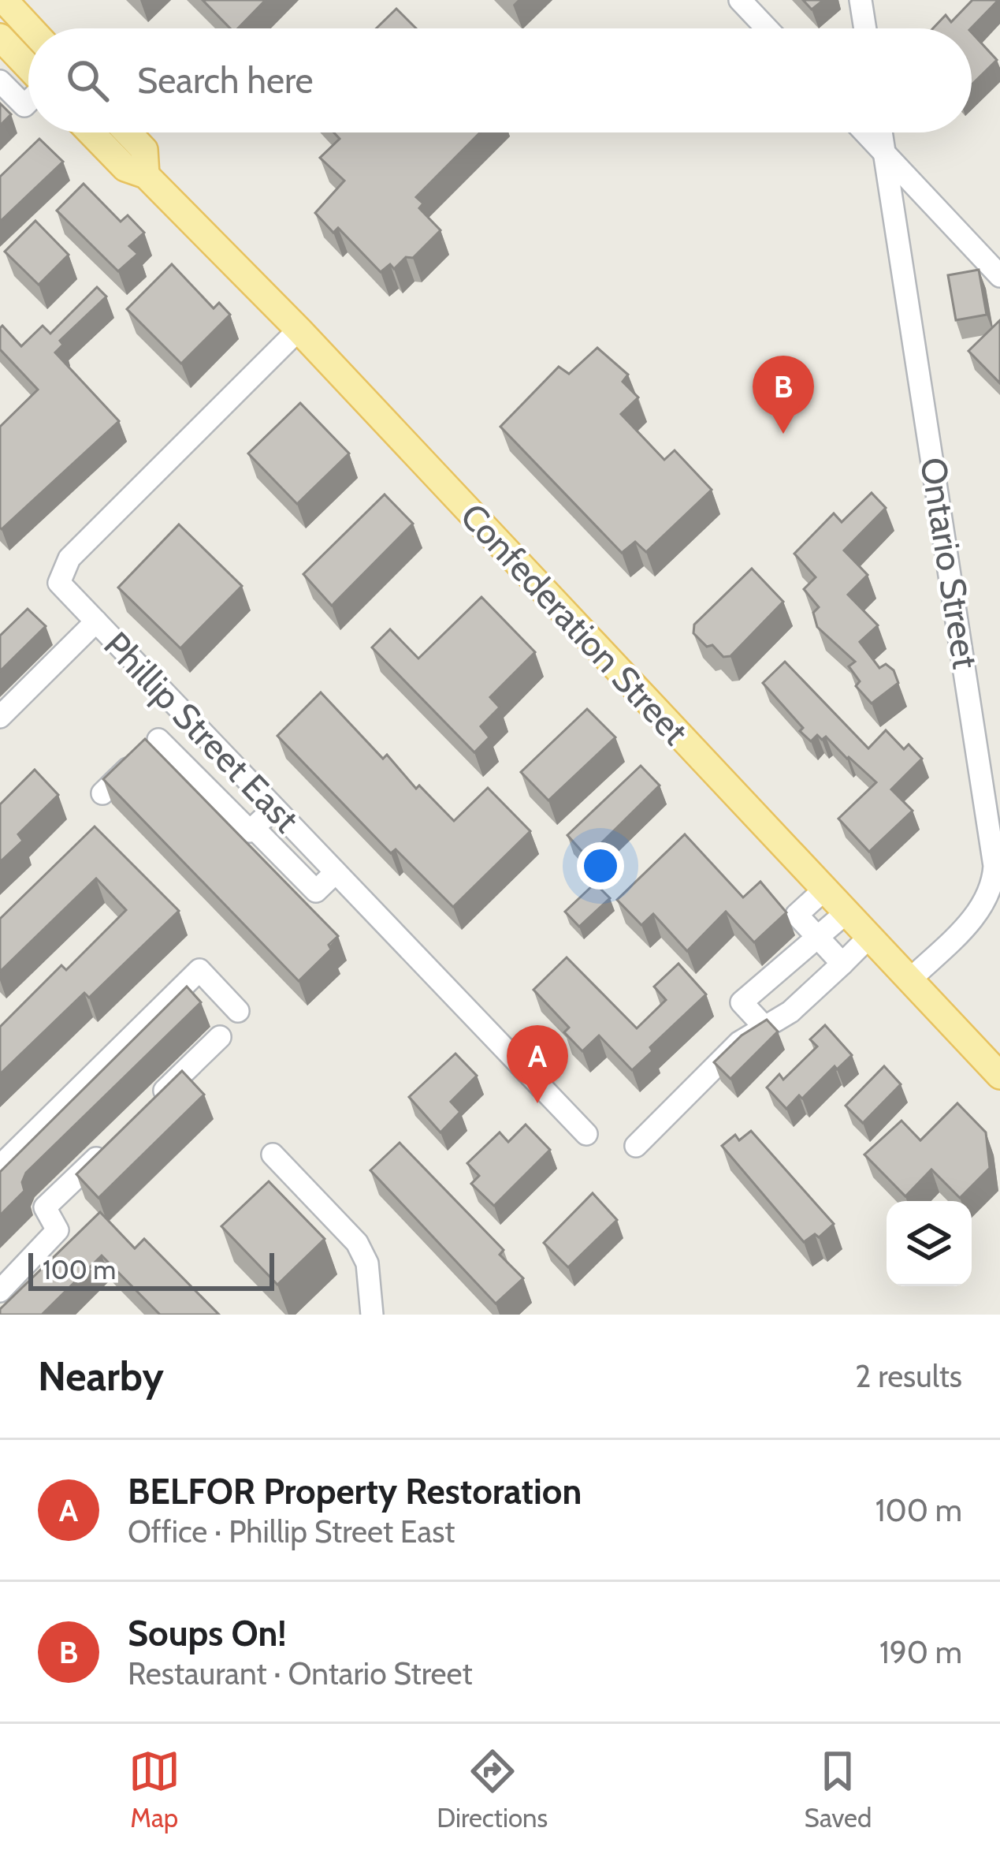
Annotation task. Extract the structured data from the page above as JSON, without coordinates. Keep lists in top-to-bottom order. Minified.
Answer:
{"streets":{"main road":["Confederation Street"],"street":["Ontario Street","Phillip Street East"]},"crossings":[["Ontario Street","Confederation Street"],["Confederation Street","Phillip Street East"]],"scale_bar":"100 m","page":{"search":"Search here","pins":["B","A"],"scale":"100 m","heading":["Nearby","2 results"],"list":[{"mark":"A","name":"BELFOR Property Restoration","note":"Office · Phillip Street East","value":"100 m"},{"mark":"B","name":"Soups On!","note":"Restaurant · Ontario Street","value":"190 m"}],"nav":["Map","Directions","Saved"]}}
